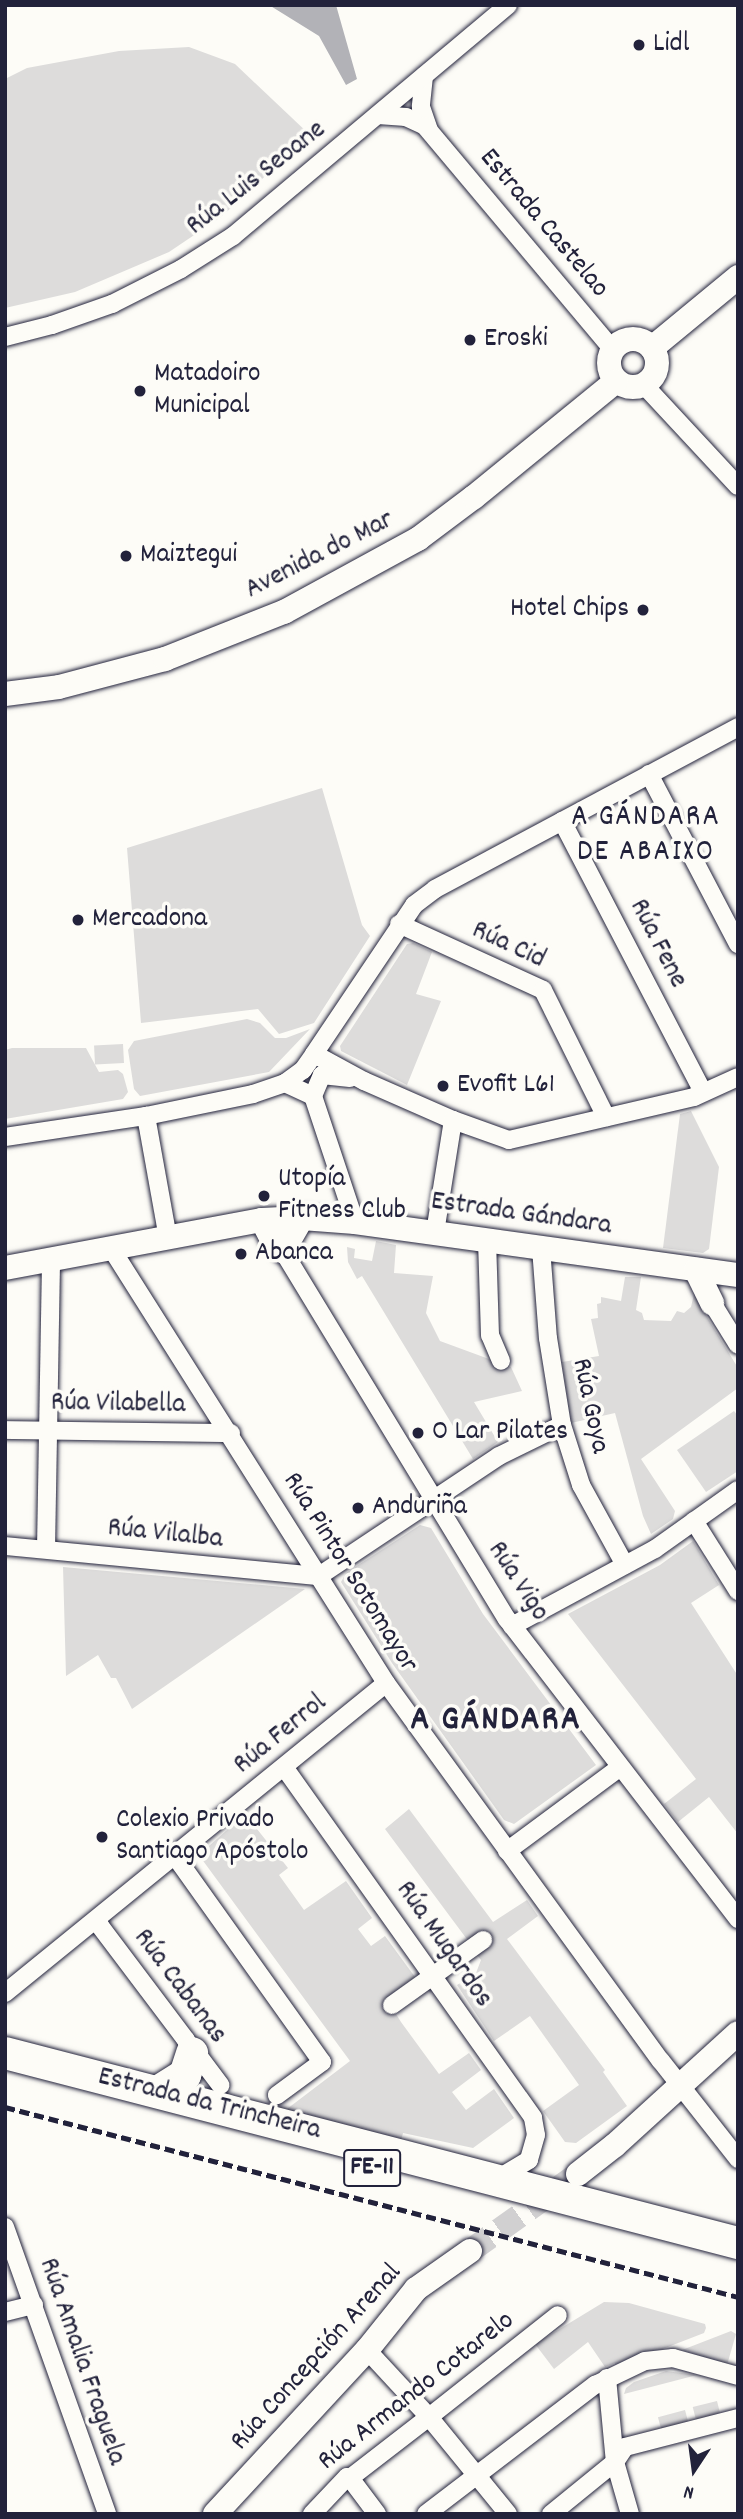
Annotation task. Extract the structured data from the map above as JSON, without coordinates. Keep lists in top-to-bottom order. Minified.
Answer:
{"streets":{"highway":["Estrada da Trincheira","FE-11"],"street":["Rúa Luis Seoane","Estrada Castelao","Avenida do Mar","Rúa Fene","Rúa Cid","Estrada Gándara","Rúa Vilabella","Rúa Goya","Rúa Vilalba","Rúa Pintor Sotomayor","Rúa Vigo","Rúa Ferrol","Rúa Mugardos","Rúa Cabanas","Rúa Concepción Arenal","Rúa Amalia Fraguela","Rúa Armando Cotarelo"]},"crossings":[["Rúa Luis Seoane","Estrada Castelao"],["Estrada Castelao","Avenida do Mar"],["Estrada Gándara","Rúa Goya"],["Estrada Gándara","Rúa Pintor Sotomayor"],["Rúa Vilabella","Rúa Pintor Sotomayor"],["Rúa Vilalba","Rúa Pintor Sotomayor"],["Rúa Pintor Sotomayor","Rúa Ferrol"],["Rúa Ferrol","Rúa Mugardos"],["Rúa Ferrol","Rúa Cabanas"],["Rúa Mugardos","Estrada da Trincheira"]],"districts":["A GÁNDARA DE ABAIXO","A GÁNDARA"],"places":["Lidl","Eroski","Matadoiro Municipal","Maiztegui","Hotel Chips","Mercadona","Evofit L61","Utopía Fitness Club","Abanca","O Lar Pilates","Anduriña","Colexio Privado Santiago Apóstolo"],"north":"bottom"}
